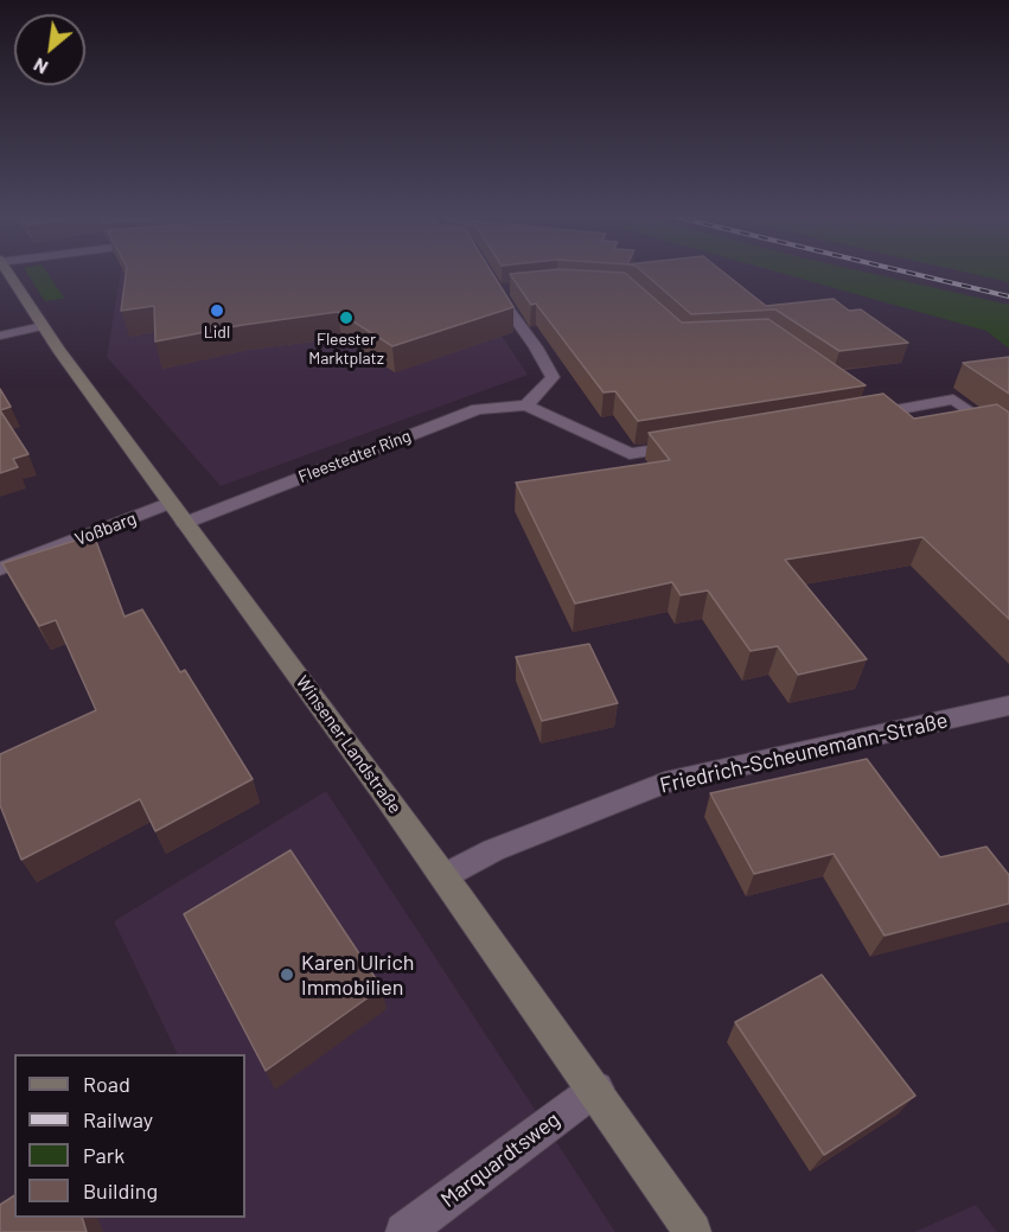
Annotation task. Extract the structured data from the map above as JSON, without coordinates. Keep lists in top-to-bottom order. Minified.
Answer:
{"streets":{"street":["Fleestedter Ring","Voßbarg","Winsener Landstraße","Friedrich-Scheunemann-Straße","Marquardtsweg"]},"crossings":[["Fleestedter Ring","Voßbarg"],["Fleestedter Ring","Winsener Landstraße"],["Voßbarg","Winsener Landstraße"],["Winsener Landstraße","Friedrich-Scheunemann-Straße"],["Winsener Landstraße","Marquardtsweg"]],"places":["Lidl","Fleester Marktplatz","Karen Ulrich Immobilien"],"legend":["Road","Railway","Park","Building"],"north":"bottom left"}
